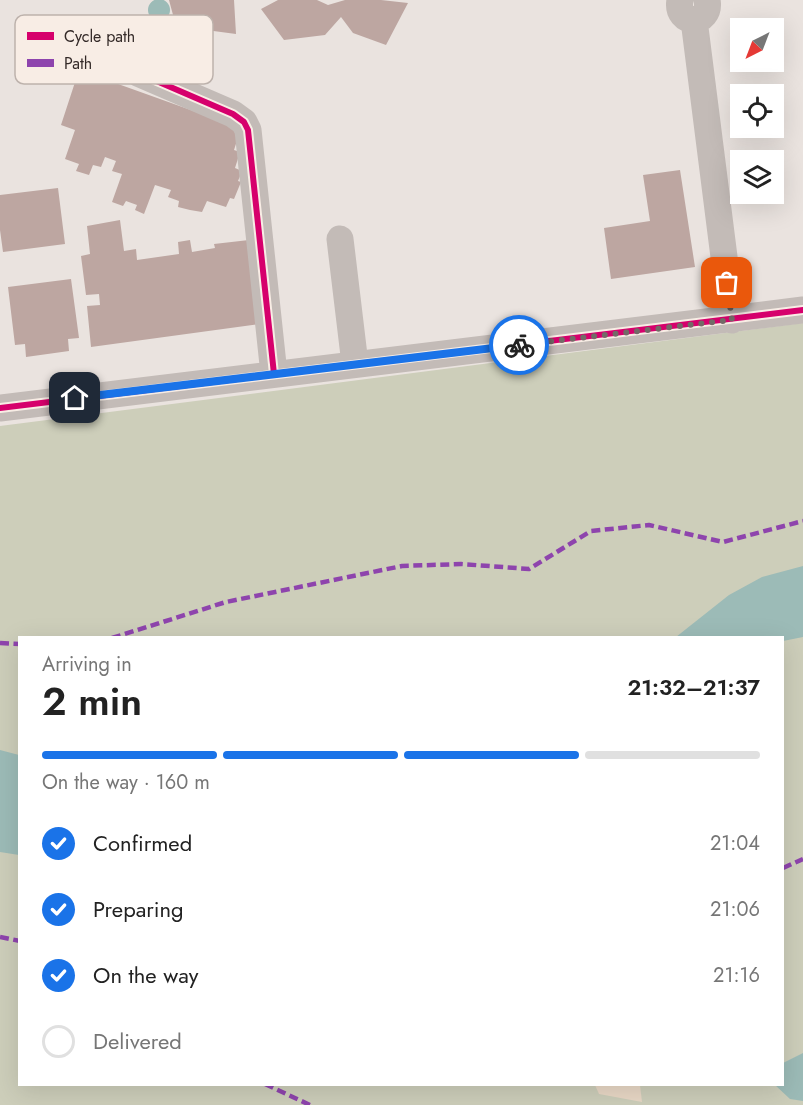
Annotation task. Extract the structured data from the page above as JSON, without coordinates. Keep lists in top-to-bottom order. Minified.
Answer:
{"legend":["Cycle path","Path"],"north":"bottom left","page":{"heading":["2 min","Arriving in","21:32–21:37"],"bar":"On the way · 160 m","list":[["Confirmed","21:04"],["Preparing","21:06"],["On the way","21:16"],"Delivered"]}}
